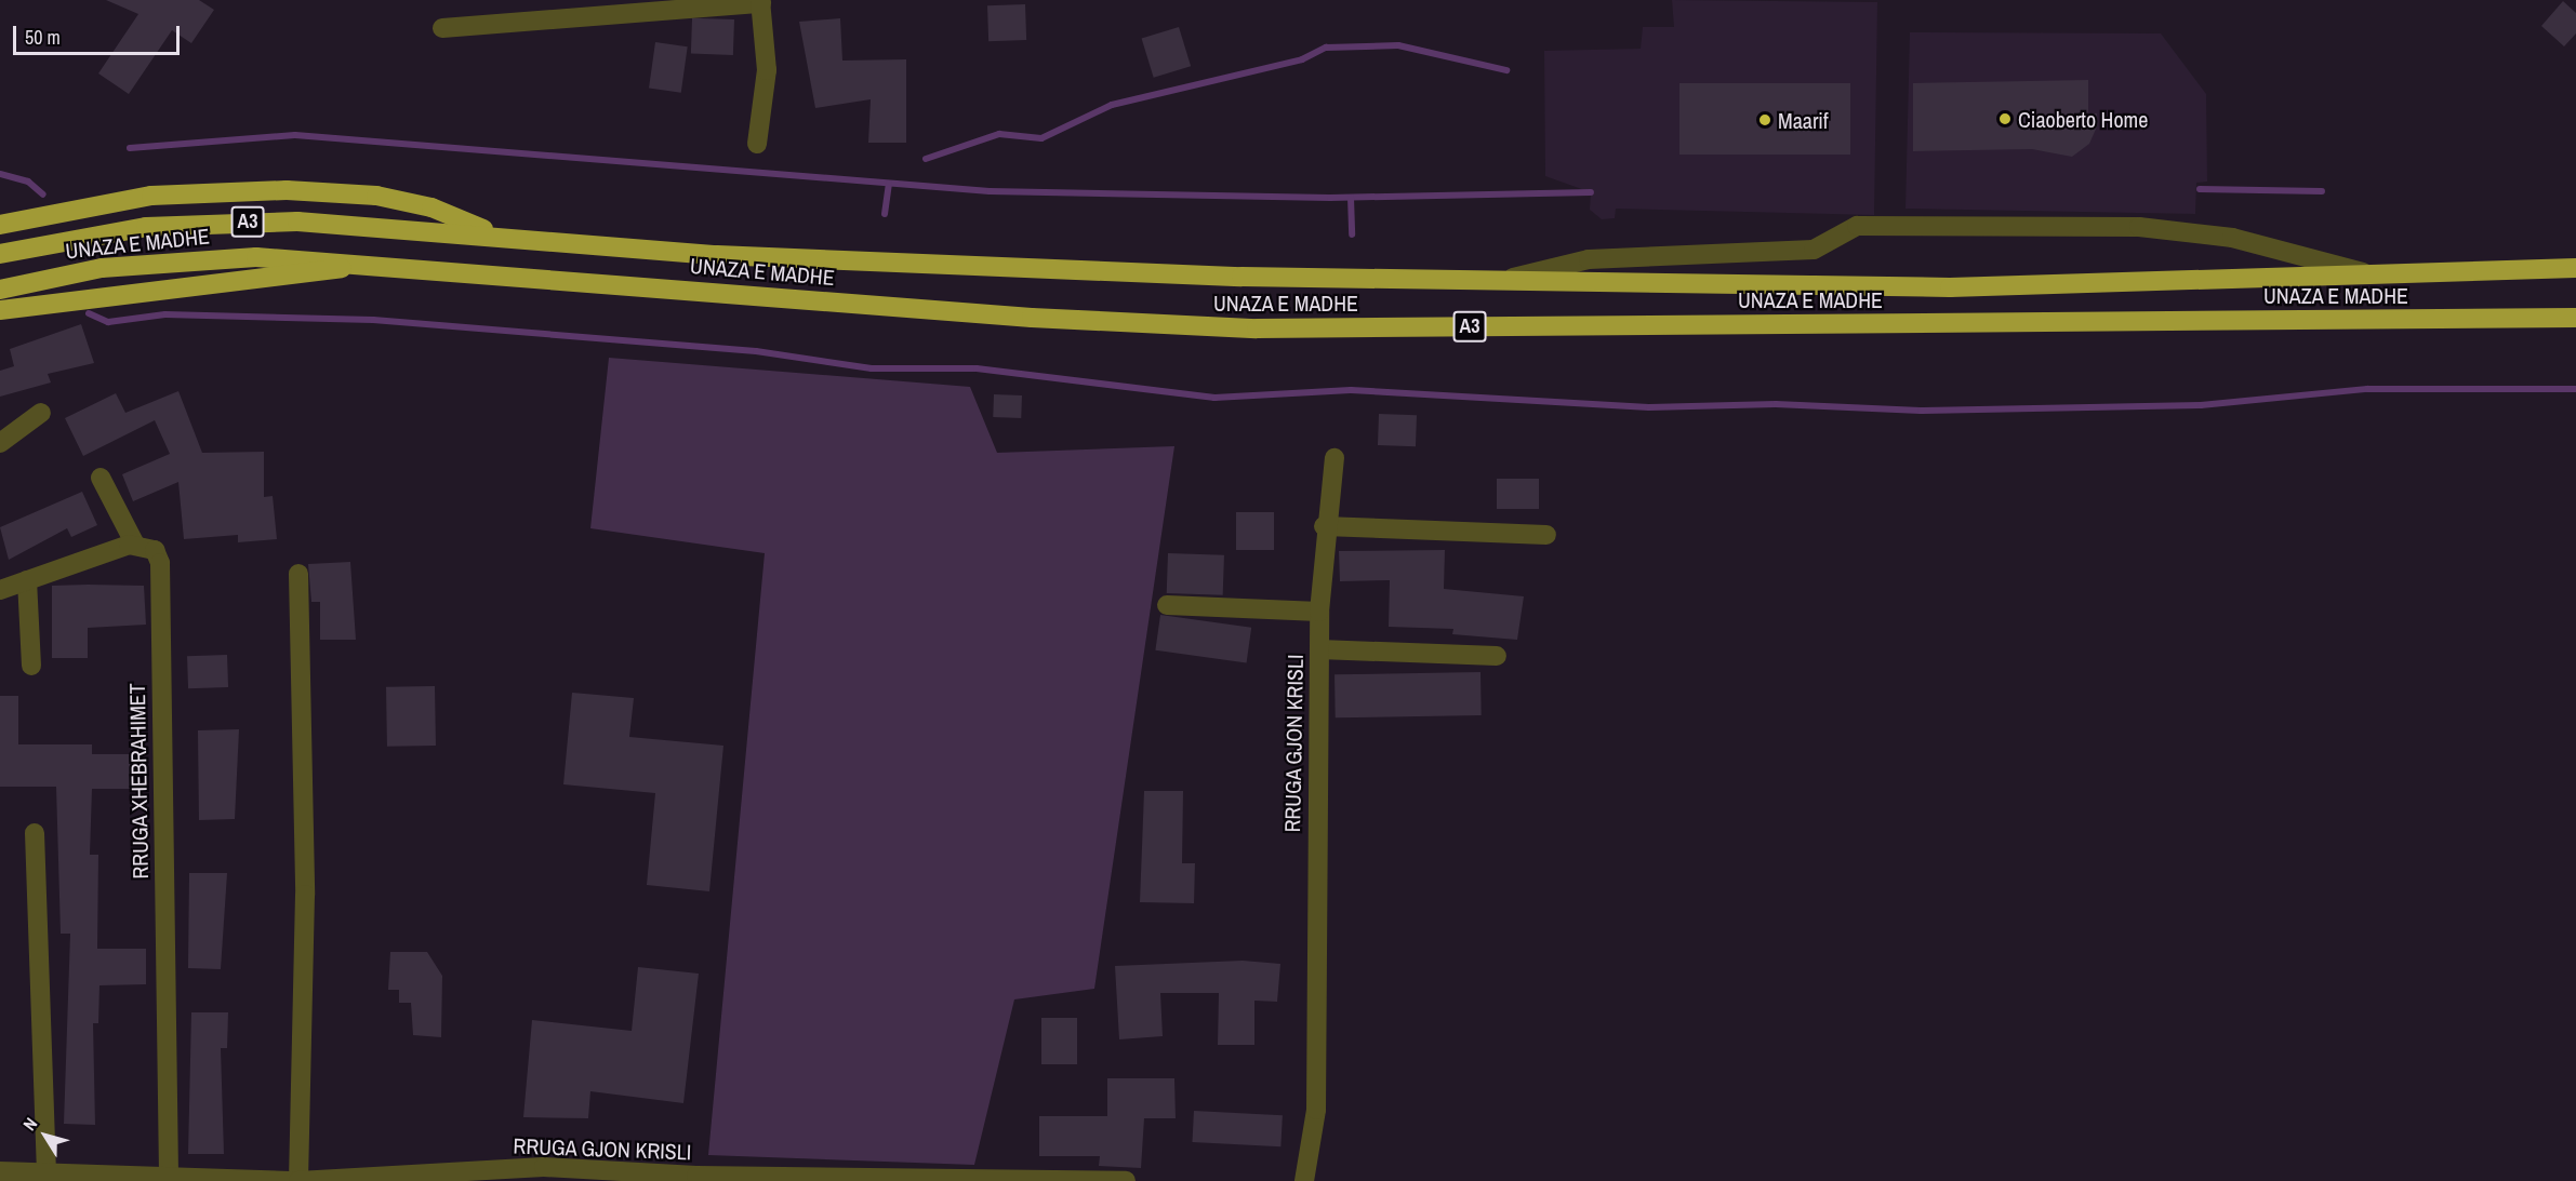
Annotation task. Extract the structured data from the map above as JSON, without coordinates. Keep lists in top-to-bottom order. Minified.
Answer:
{"streets":{"highway":["A3","UNAZA E MADHE"],"street":["RRUGA GJON KRISLI","RRUGA XHEBRAHIMET"]},"crossings":[["RRUGA GJON KRISLI","RRUGA XHEBRAHIMET"]],"places":["Ciaoberto Home","Maarif"],"scale_bar":"50 m","north":"top left"}
